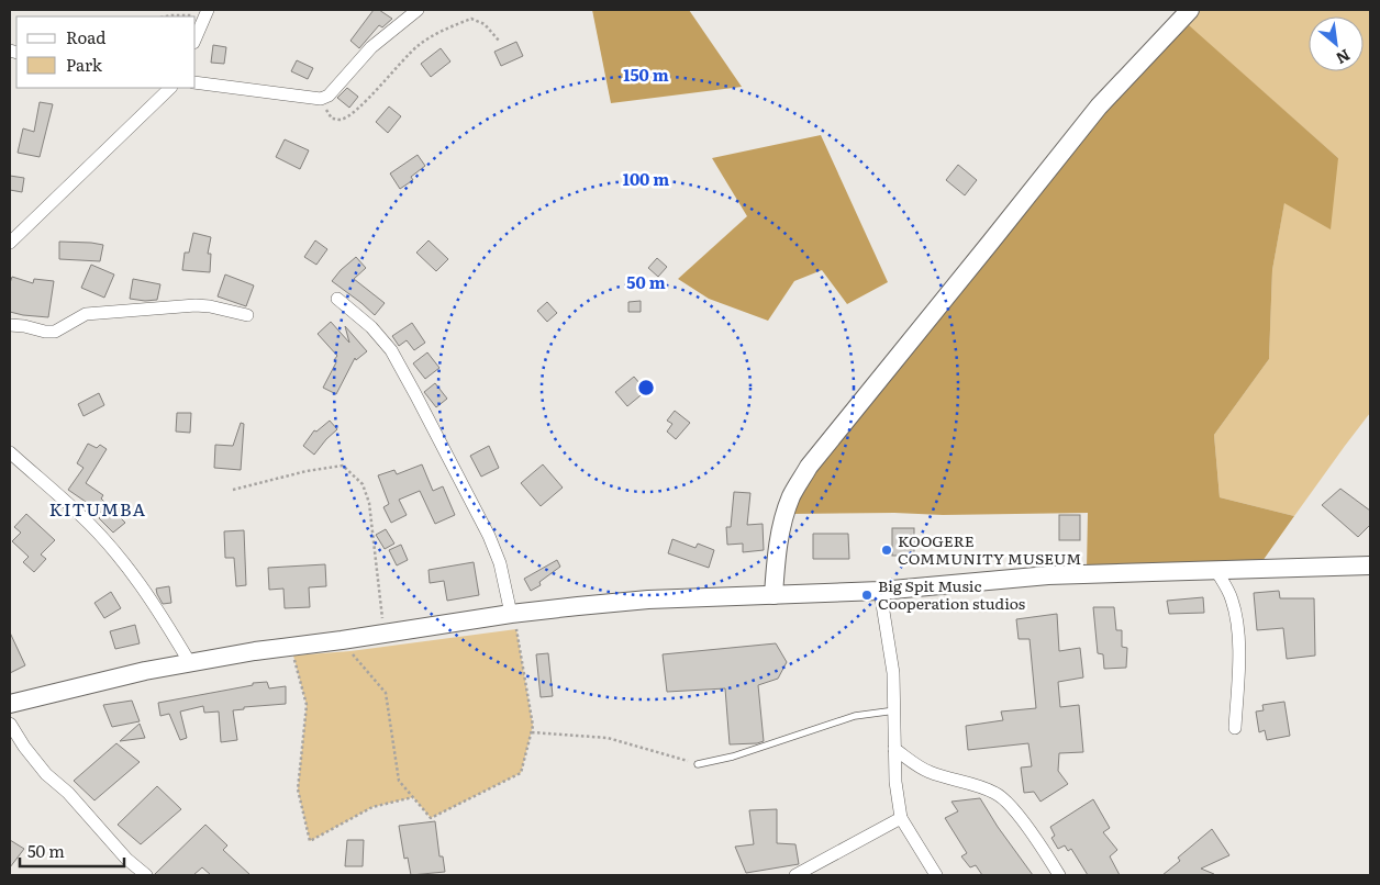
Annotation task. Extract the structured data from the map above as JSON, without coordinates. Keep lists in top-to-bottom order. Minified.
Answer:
{"districts":["KITUMBA"],"places":["KOOGERE COMMUNITY MUSEUM","Big Spit Music Cooperation studios"],"legend":["Road","Park"],"scale_bar":"50 m","north":"bottom right","rings":["150 m","100 m","50 m"]}
